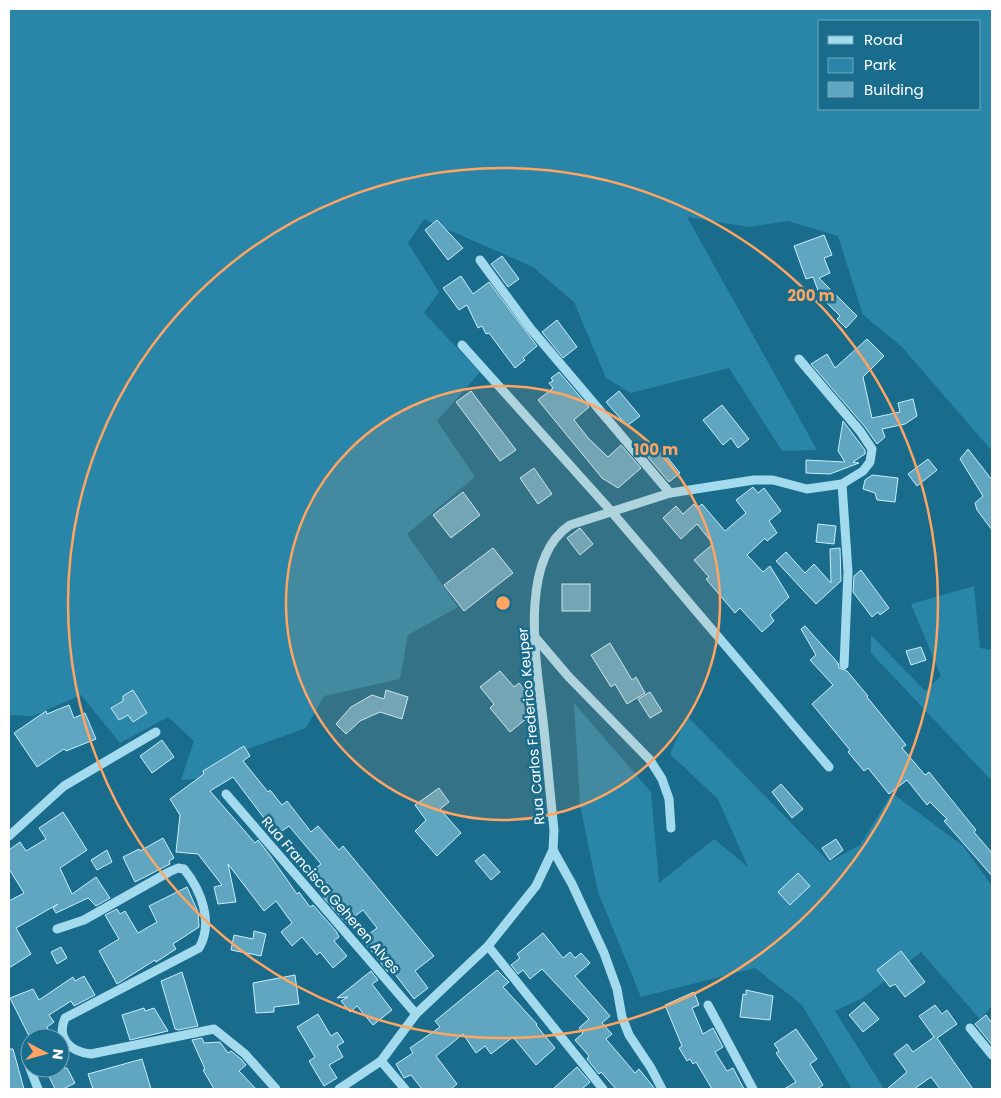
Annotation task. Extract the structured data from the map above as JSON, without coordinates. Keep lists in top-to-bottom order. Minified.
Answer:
{"streets":{"street":["Rua Carlos Frederico Keuper","Rua Francisca Geheren Alves"]},"crossings":[["Rua Carlos Frederico Keuper","Rua Francisca Geheren Alves"]],"legend":["Road","Park","Building"],"north":"right","rings":["200 m","100 m"]}
